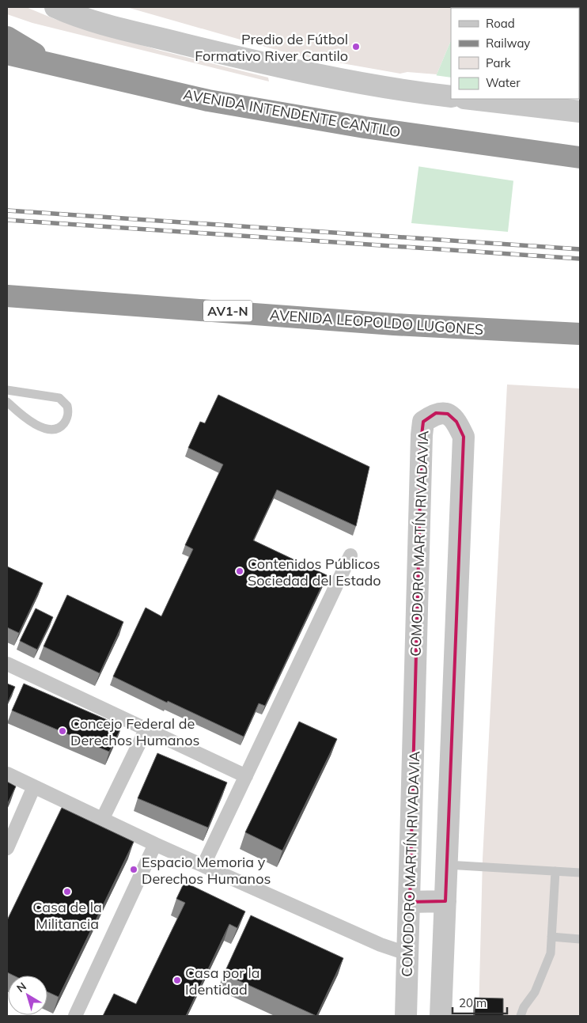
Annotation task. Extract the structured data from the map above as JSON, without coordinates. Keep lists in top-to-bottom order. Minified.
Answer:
{"streets":{"highway":["AVENIDA INTENDENTE CANTILO","AV1-N","AVENIDA LEOPOLDO LUGONES"],"street":["COMODORO MARTÍN RIVADAVIA"]},"places":["Predio de Fútbol Formativo River Cantilo","Contenidos Públicos Sociedad del Estado","Concejo Federal de Derechos Humanos","Espacio Memoria y Derechos Humanos","Casa de la Militancia","Casa por la Identidad"],"legend":["Road","Railway","Park","Water"],"scale_bar":"20 m","north":"top left"}
